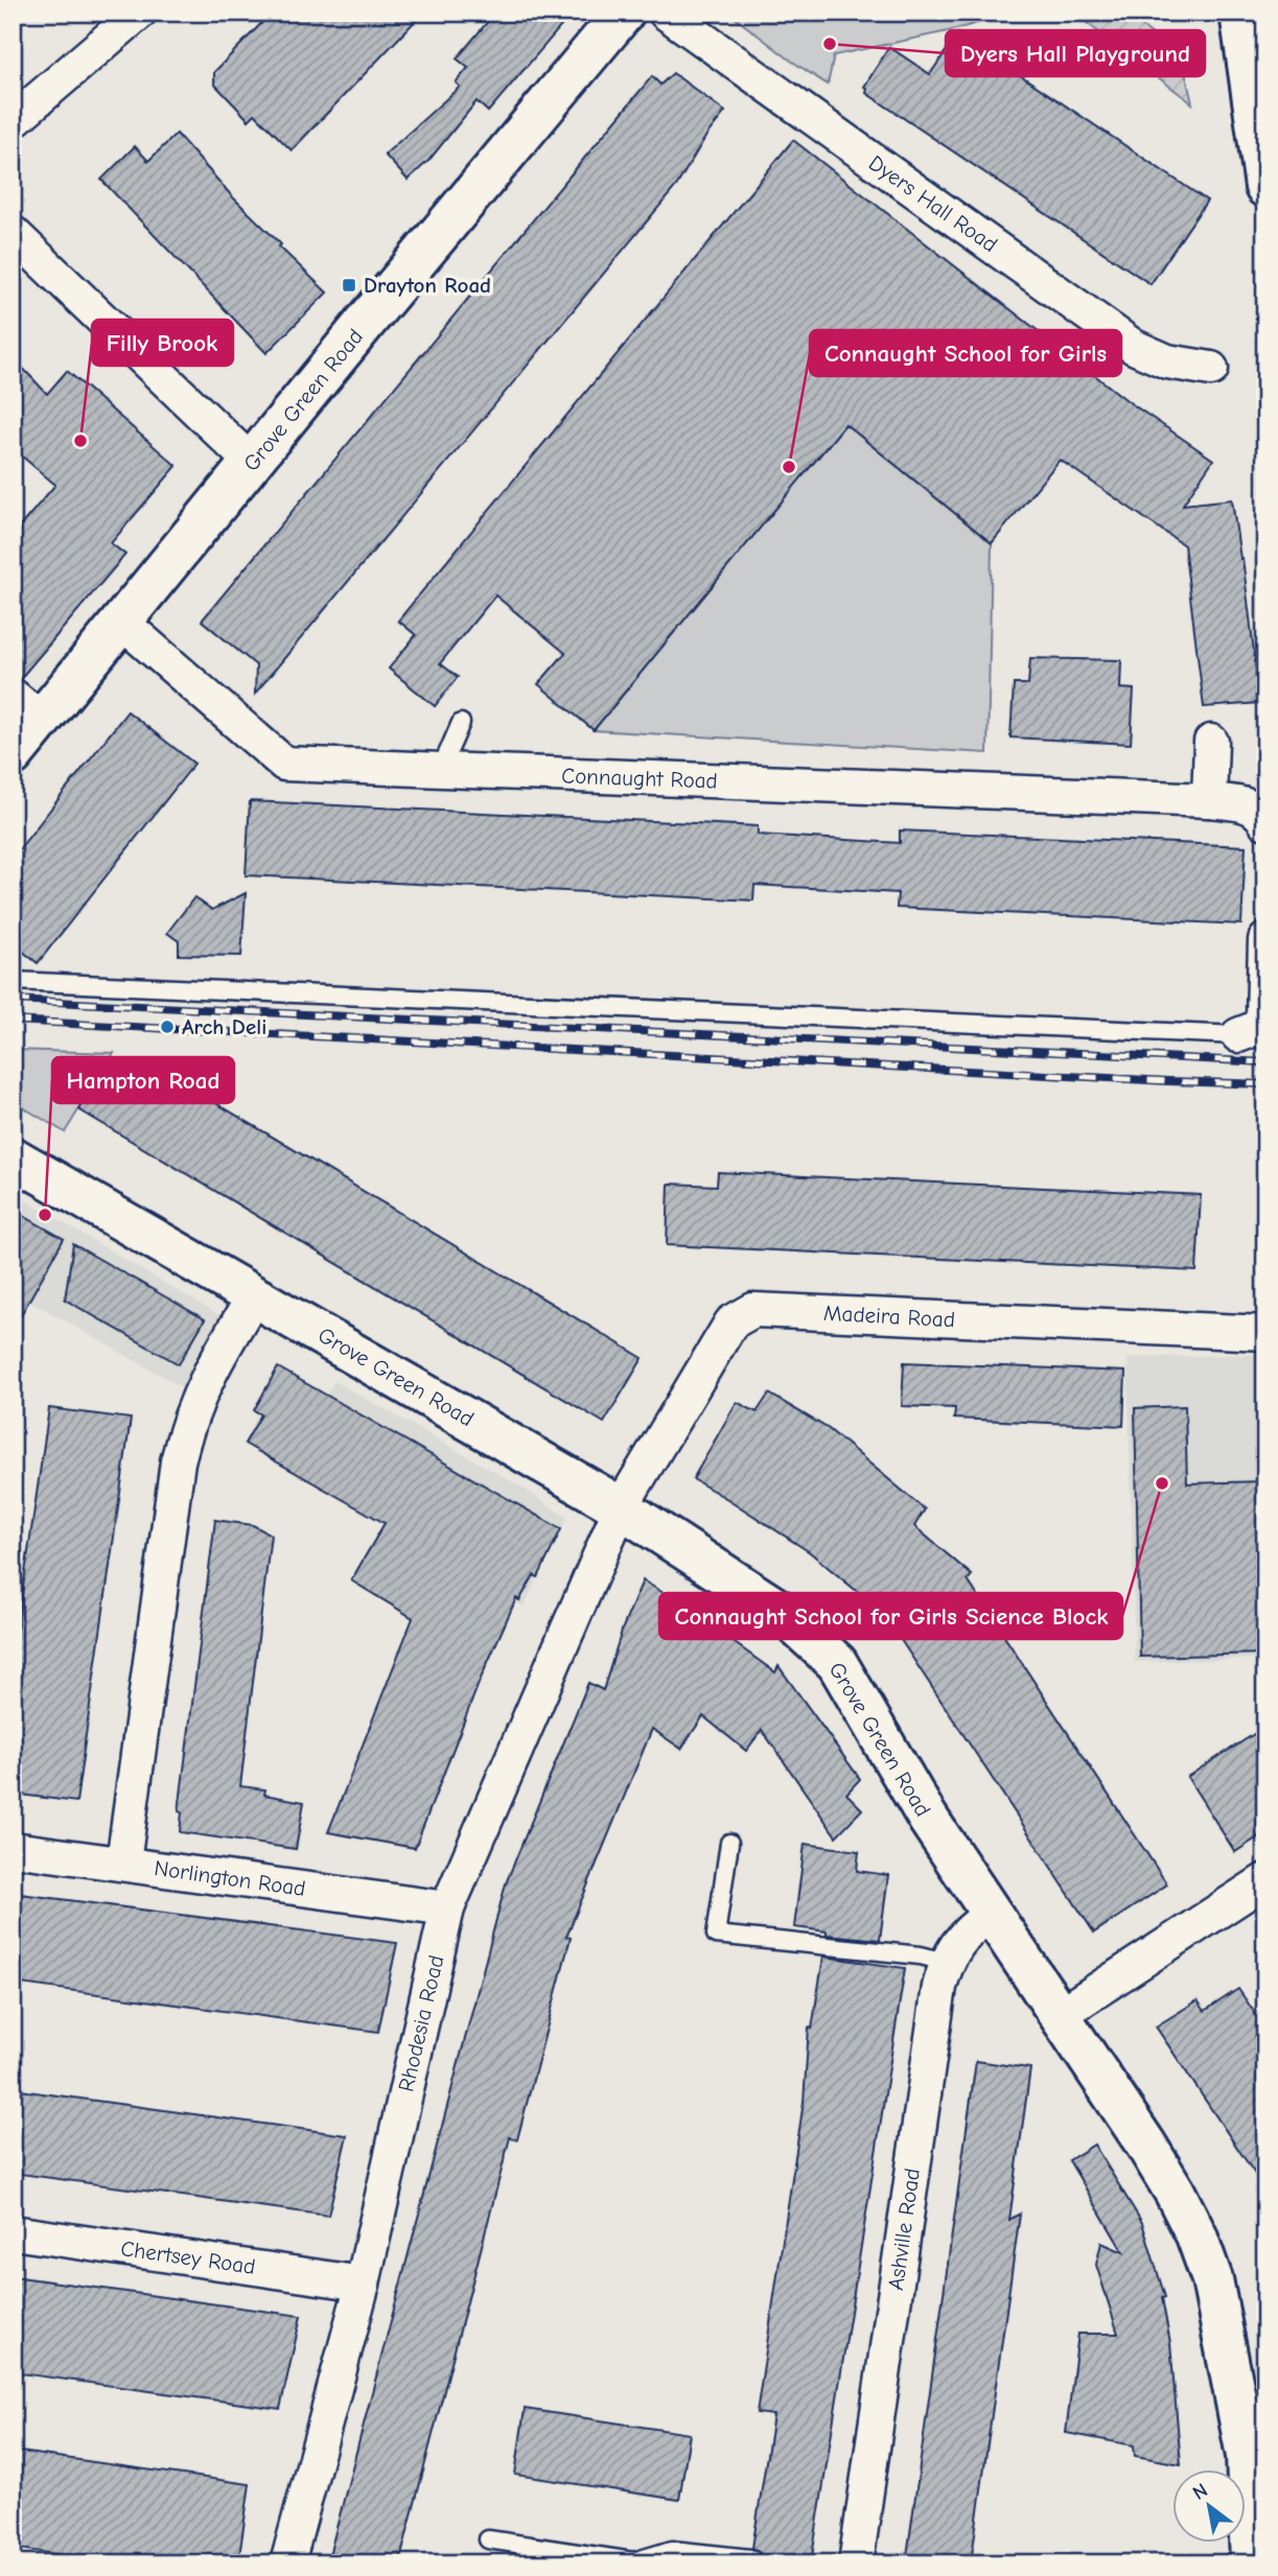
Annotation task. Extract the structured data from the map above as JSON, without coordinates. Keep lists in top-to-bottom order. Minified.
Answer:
{"streets":{"main road":["Grove Green Road"],"street":["Dyers Hall Road","Connaught Road","Madeira Road","Norlington Road","Rhodesia Road","Ashville Road","Chertsey Road"]},"crossings":[["Grove Green Road","Connaught Road"],["Grove Green Road","Madeira Road"],["Grove Green Road","Rhodesia Road"],["Grove Green Road","Ashville Road"],["Madeira Road","Rhodesia Road"],["Norlington Road","Rhodesia Road"],["Rhodesia Road","Chertsey Road"]],"places":{"other":["Dyers Hall Playground","Filly Brook","Connaught School for Girls","Arch Deli","Hampton Road","Connaught School for Girls Science Block"],"transit":["Drayton Road"]},"north":"top left"}
